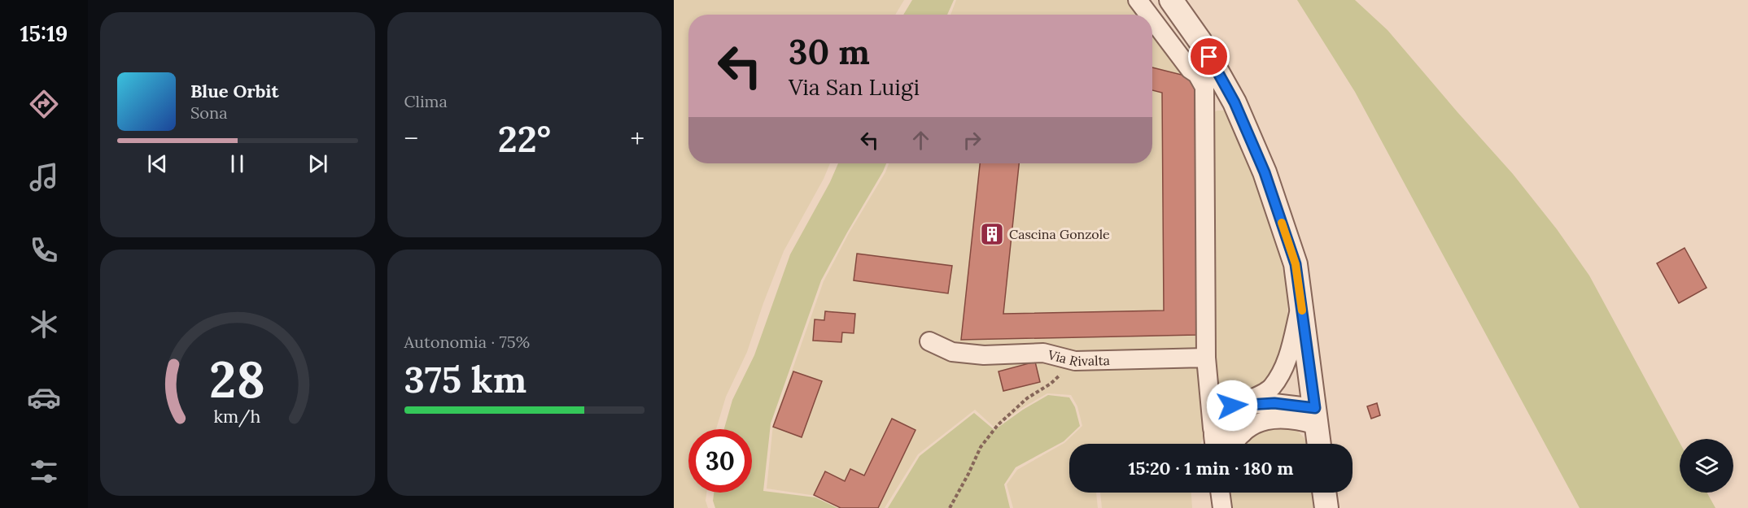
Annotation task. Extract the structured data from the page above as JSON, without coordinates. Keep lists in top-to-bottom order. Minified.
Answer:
{"streets":{"street":["Via Rivalta"]},"places":{"building":["Cascina Gonzole"]},"page":{"tabs":"15:19","tile":["Clima",["Autonomia · 75%","375 km"]],"turn":["30 m","Via San Luigi"],"song":["Blue Orbit","Sona"],"heat":["−","22°","+"],"limit":"30","trip":"15:20 · 1 min · 180 m","gauge":["28","km/h"]}}
